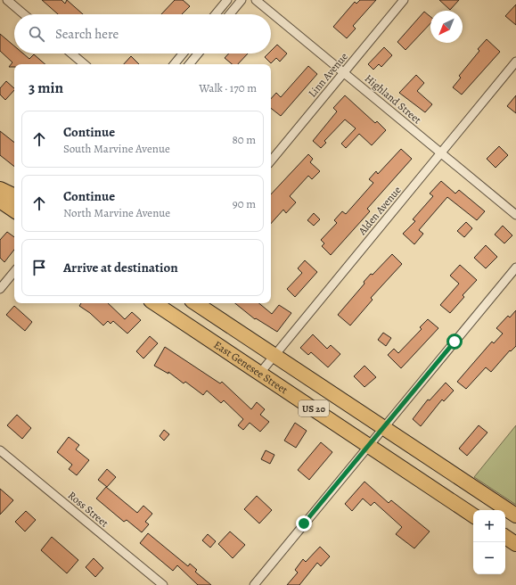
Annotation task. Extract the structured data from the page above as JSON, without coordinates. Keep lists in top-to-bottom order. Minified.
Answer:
{"streets":{"highway":["East Genesee Street","US 20"],"street":["Linn Avenue","Highland Street","Alden Avenue","Ross Street"]},"crossings":[["Linn Avenue","Highland Street"],["Highland Street","Alden Avenue"],["Alden Avenue","East Genesee Street"],["Alden Avenue","US 20"]],"north":"bottom left","page":{"search":"Search here","heading":["3 min","Walk · 170 m"],"list":[["Continue","South Marvine Avenue","80 m"],["Continue","North Marvine Avenue","90 m"],"Arrive at destination"],"map_buttons":["+","−"]}}
